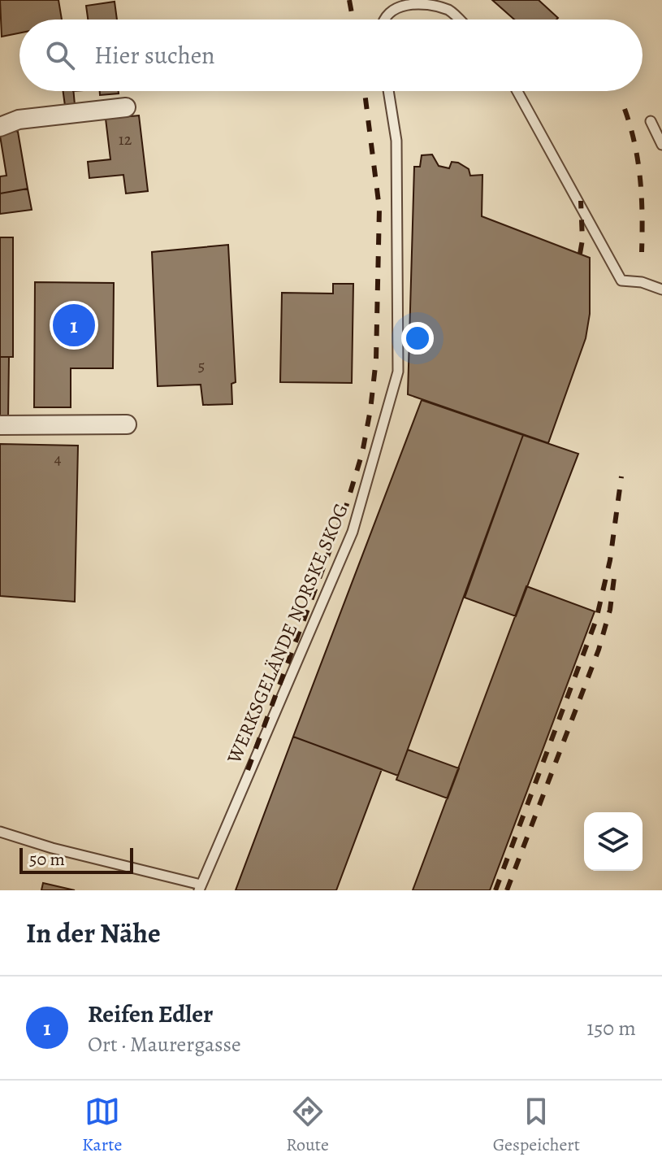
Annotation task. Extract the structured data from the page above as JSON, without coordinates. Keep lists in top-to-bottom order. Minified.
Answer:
{"streets":{"lane":["WERKSGELÄNDE NORSKE SKOG"]},"house_numbers":["12","5","4"],"scale_bar":"50 m","page":{"search":"Hier suchen","pins":"1","scale":"50 m","heading":"In der Nähe","list":[{"mark":"1","name":"Reifen Edler","note":"Ort · Maurergasse","value":"150 m"}],"nav":["Karte","Route","Gespeichert"]}}
